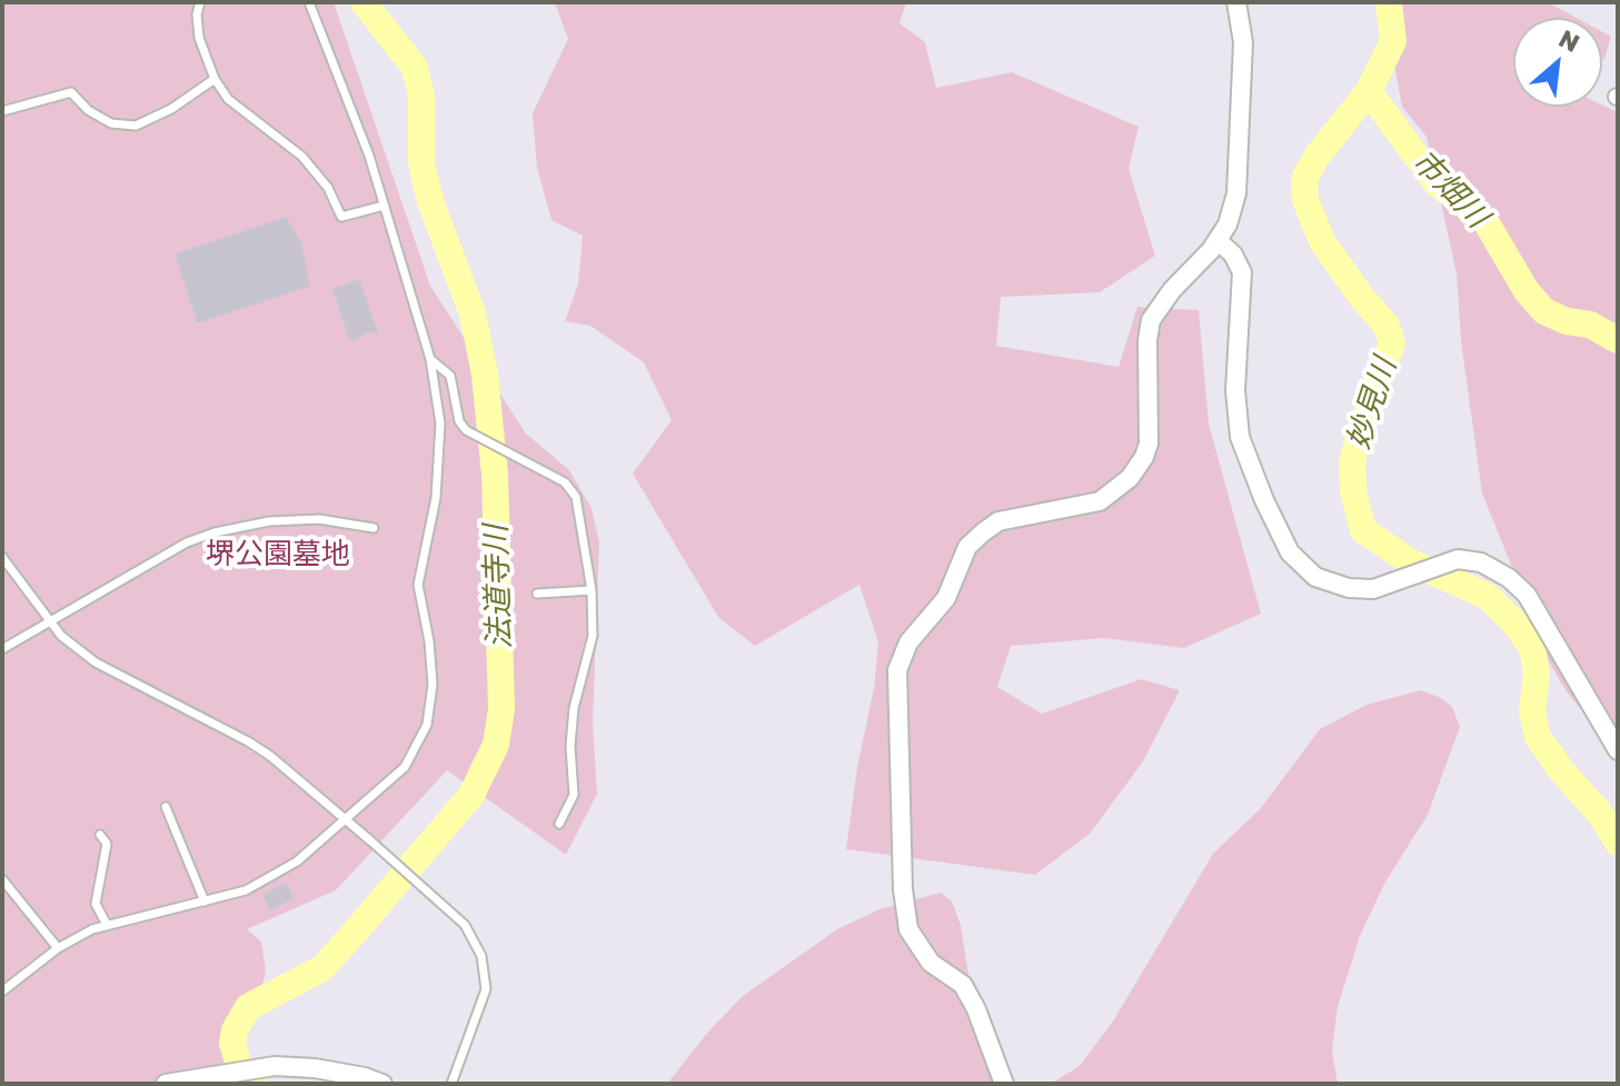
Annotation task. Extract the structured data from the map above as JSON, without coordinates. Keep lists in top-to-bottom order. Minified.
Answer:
{"water":["市畑川","妙見川","法道寺川"],"parks":["堺公園墓地"],"north":"top right"}
